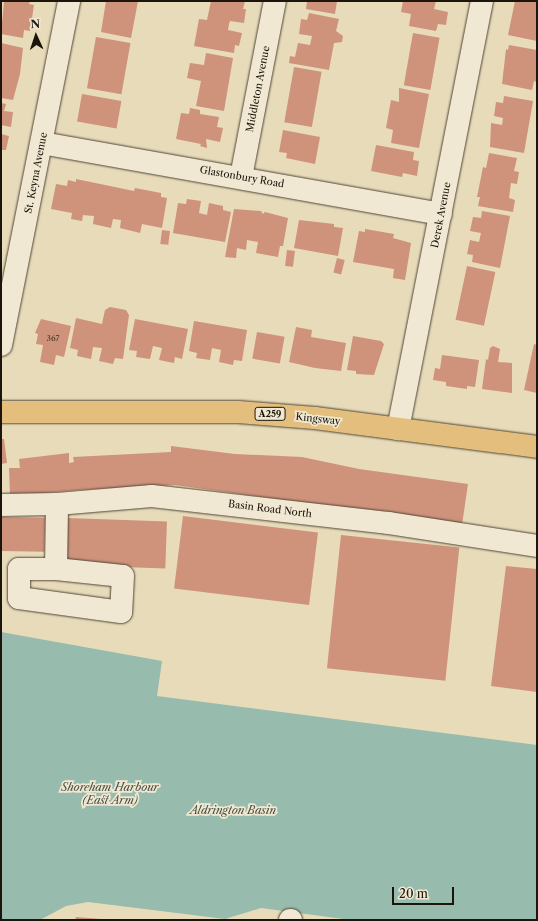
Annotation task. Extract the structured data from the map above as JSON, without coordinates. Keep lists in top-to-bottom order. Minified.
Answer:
{"streets":{"main road":["A259","Kingsway"],"street":["Middleton Avenue","St. Keyna Avenue","Glastonbury Road","Derek Avenue","Basin Road North"]},"crossings":[["Middleton Avenue","Glastonbury Road"],["St. Keyna Avenue","Glastonbury Road"],["Glastonbury Road","Derek Avenue"],["Derek Avenue","Kingsway"]],"water":["Shoreham Harbour (East Arm)","Aldrington Basin"],"house_numbers":["367"],"scale_bar":"20 m","north":"top"}
